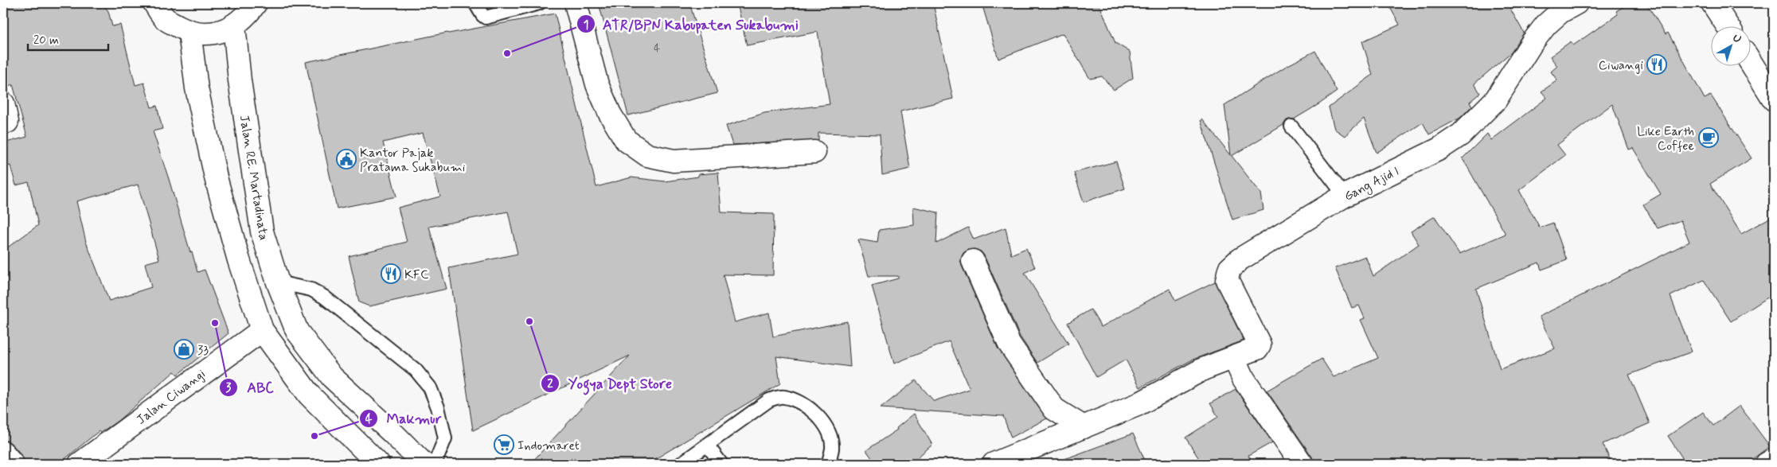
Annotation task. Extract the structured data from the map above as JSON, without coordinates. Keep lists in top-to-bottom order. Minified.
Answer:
{"streets":{"street":["Jalan RE. Martadinata","Gang Ajid l","Jalan Ciwangi"]},"places":{"other":["ATR/BPN Kabupaten Sukabumi","Yogya Dept Store","ABC","Makmur"],"restaurant":["Ciwangi","KFC"],"cafe":["Like Earth Coffee"],"public building":["Kantor Pajak Pratama Sukabumi"],"shop":["33"],"supermarket":["Indomaret"]},"house_numbers":["4"],"scale_bar":"20 m","north":"top right"}
